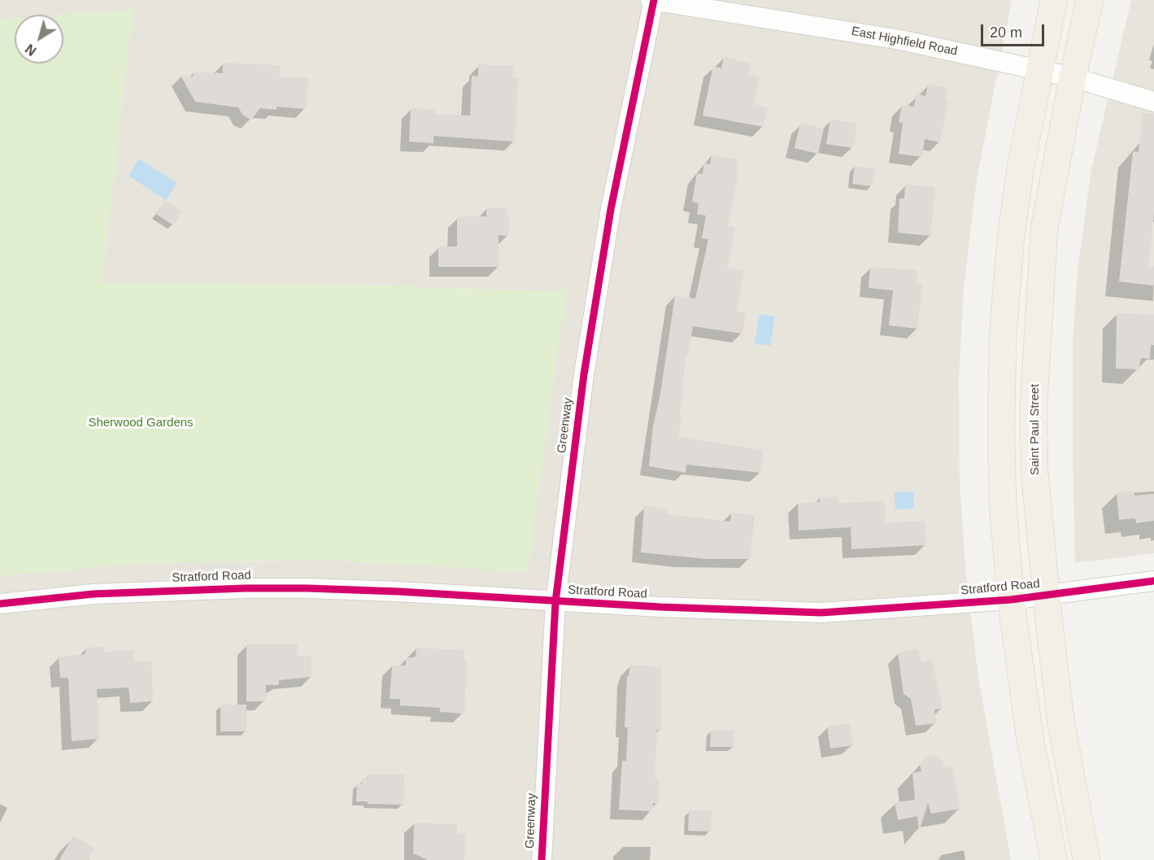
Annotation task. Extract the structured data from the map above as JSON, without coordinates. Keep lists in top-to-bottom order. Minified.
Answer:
{"streets":{"main road":["Saint Paul Street"],"street":["East Highfield Road","Greenway","Stratford Road"]},"crossings":[["East Highfield Road","Greenway"],["East Highfield Road","Saint Paul Street"],["Greenway","Stratford Road"],["Saint Paul Street","Stratford Road"]],"parks":["Sherwood Gardens"],"scale_bar":"20 m","north":"bottom left"}
